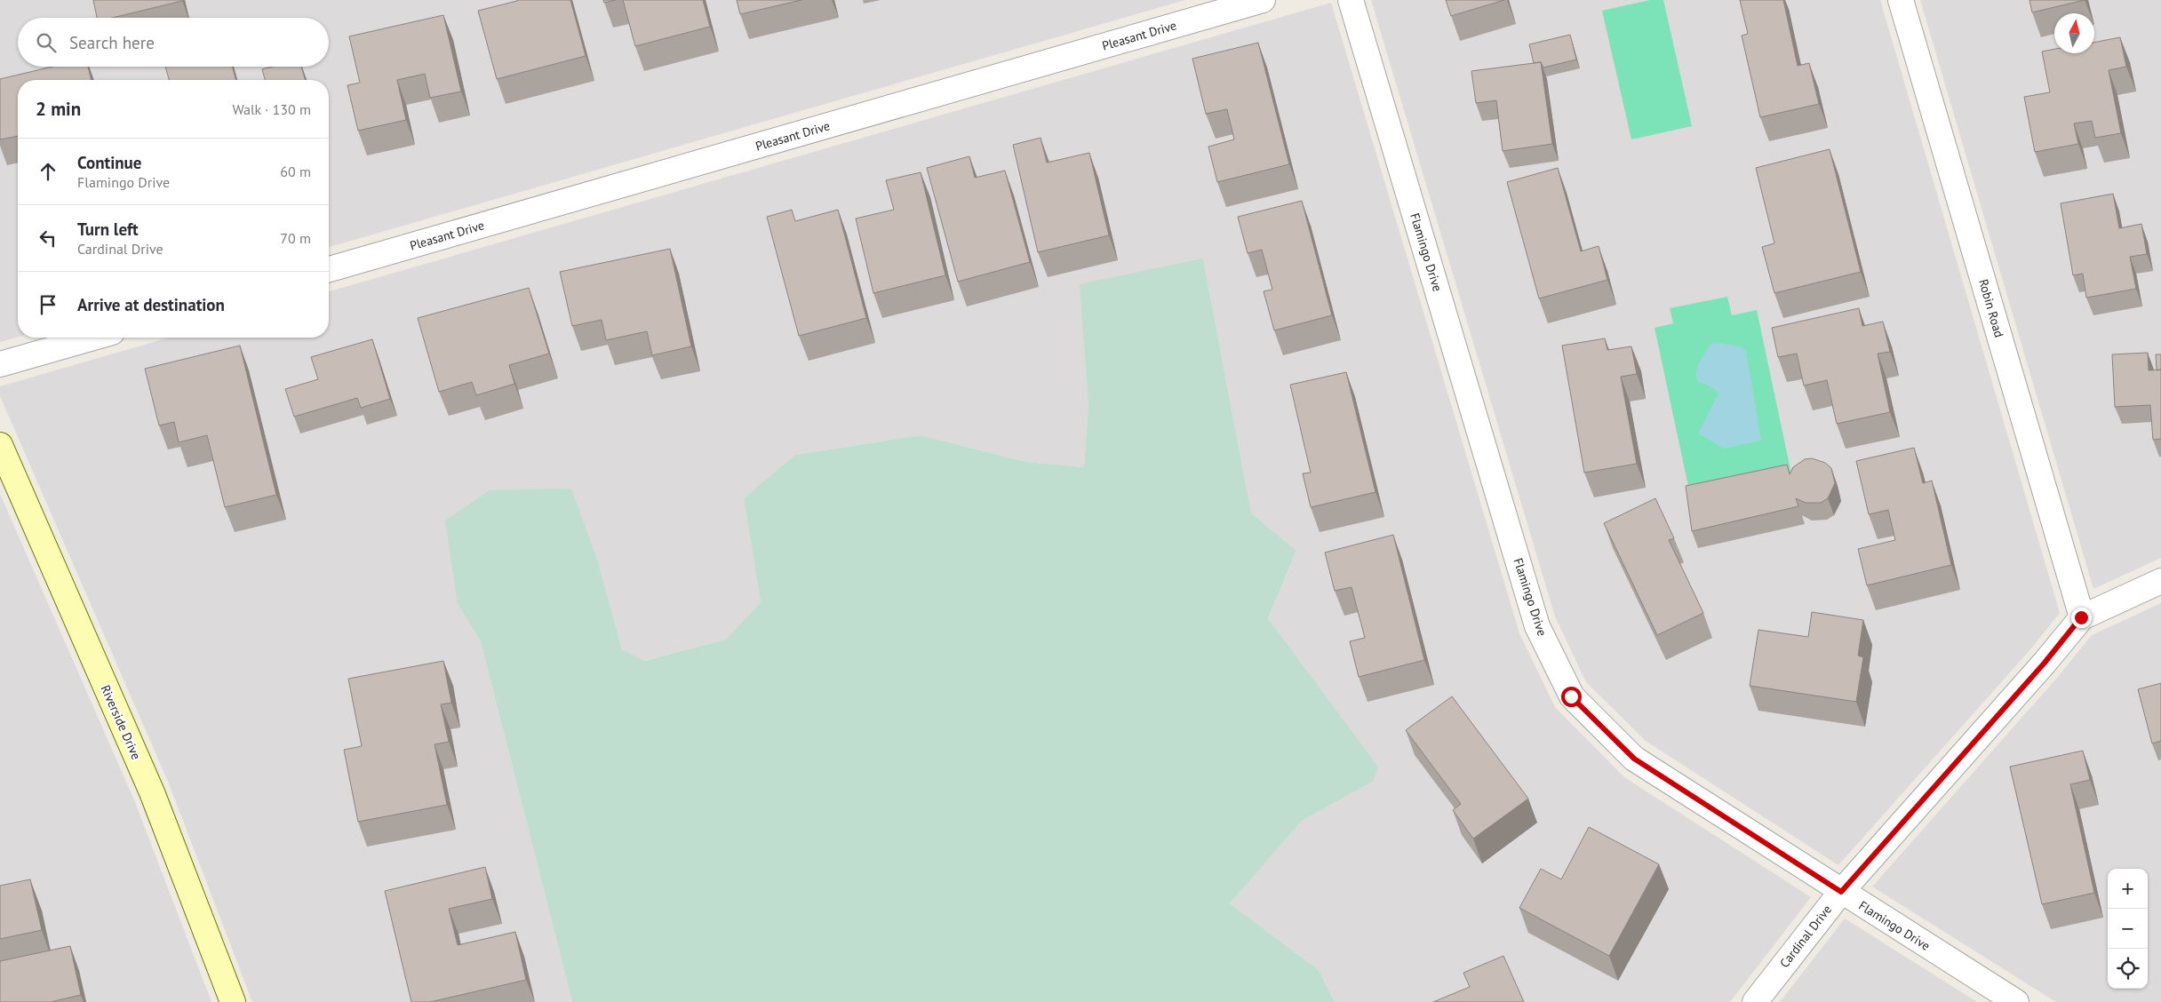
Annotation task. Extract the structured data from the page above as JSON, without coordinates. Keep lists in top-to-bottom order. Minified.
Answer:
{"streets":{"street":["Pleasant Drive","Flamingo Drive","Robin Road","Riverside Drive","Cardinal Drive"]},"crossings":[["Flamingo Drive","Cardinal Drive"],["Robin Road","Cardinal Drive"]],"north":"top","page":{"search":"Search here","heading":["2 min","Walk · 130 m"],"list":[["Continue","Flamingo Drive","60 m"],["Turn left","Cardinal Drive","70 m"],"Arrive at destination"],"map_buttons":["+","−"]}}
